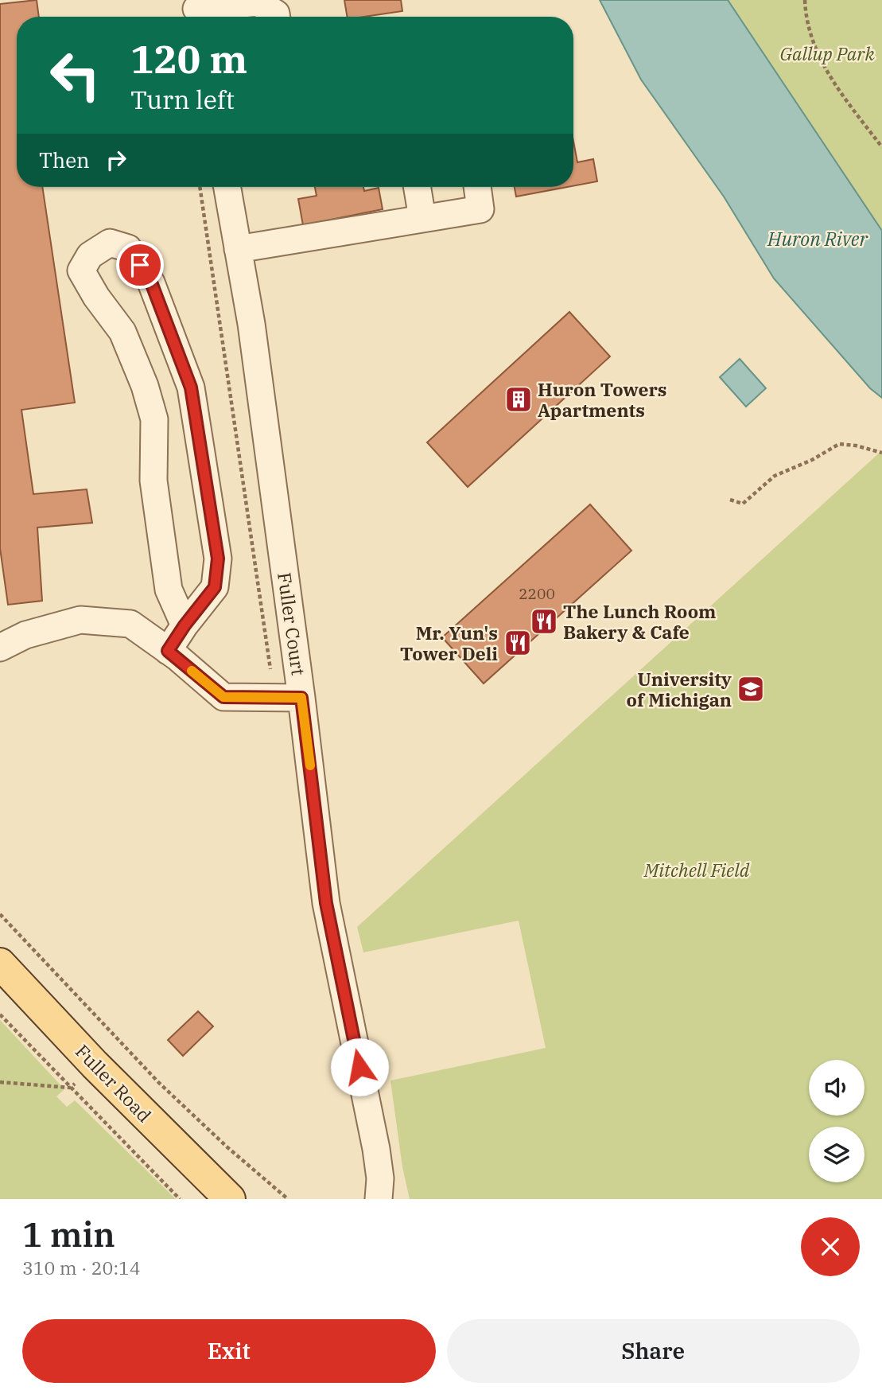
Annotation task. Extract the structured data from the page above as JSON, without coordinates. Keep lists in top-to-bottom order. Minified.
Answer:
{"streets":{"main road":["Fuller Road"],"street":["Fuller Court"]},"water":["Huron River"],"parks":["Gallup Park","Mitchell Field"],"places":{"building":["Huron Towers Apartments"],"restaurant":["The Lunch Room Bakery & Cafe","Mr. Yun's Tower Deli"],"school or university":["University of Michigan"]},"house_numbers":["2200"],"page":{"turn":["120 m","Turn left"],"then":"Then","heading":["1 min","310 m · 20:14"],"buttons":["Exit","Share"]}}
